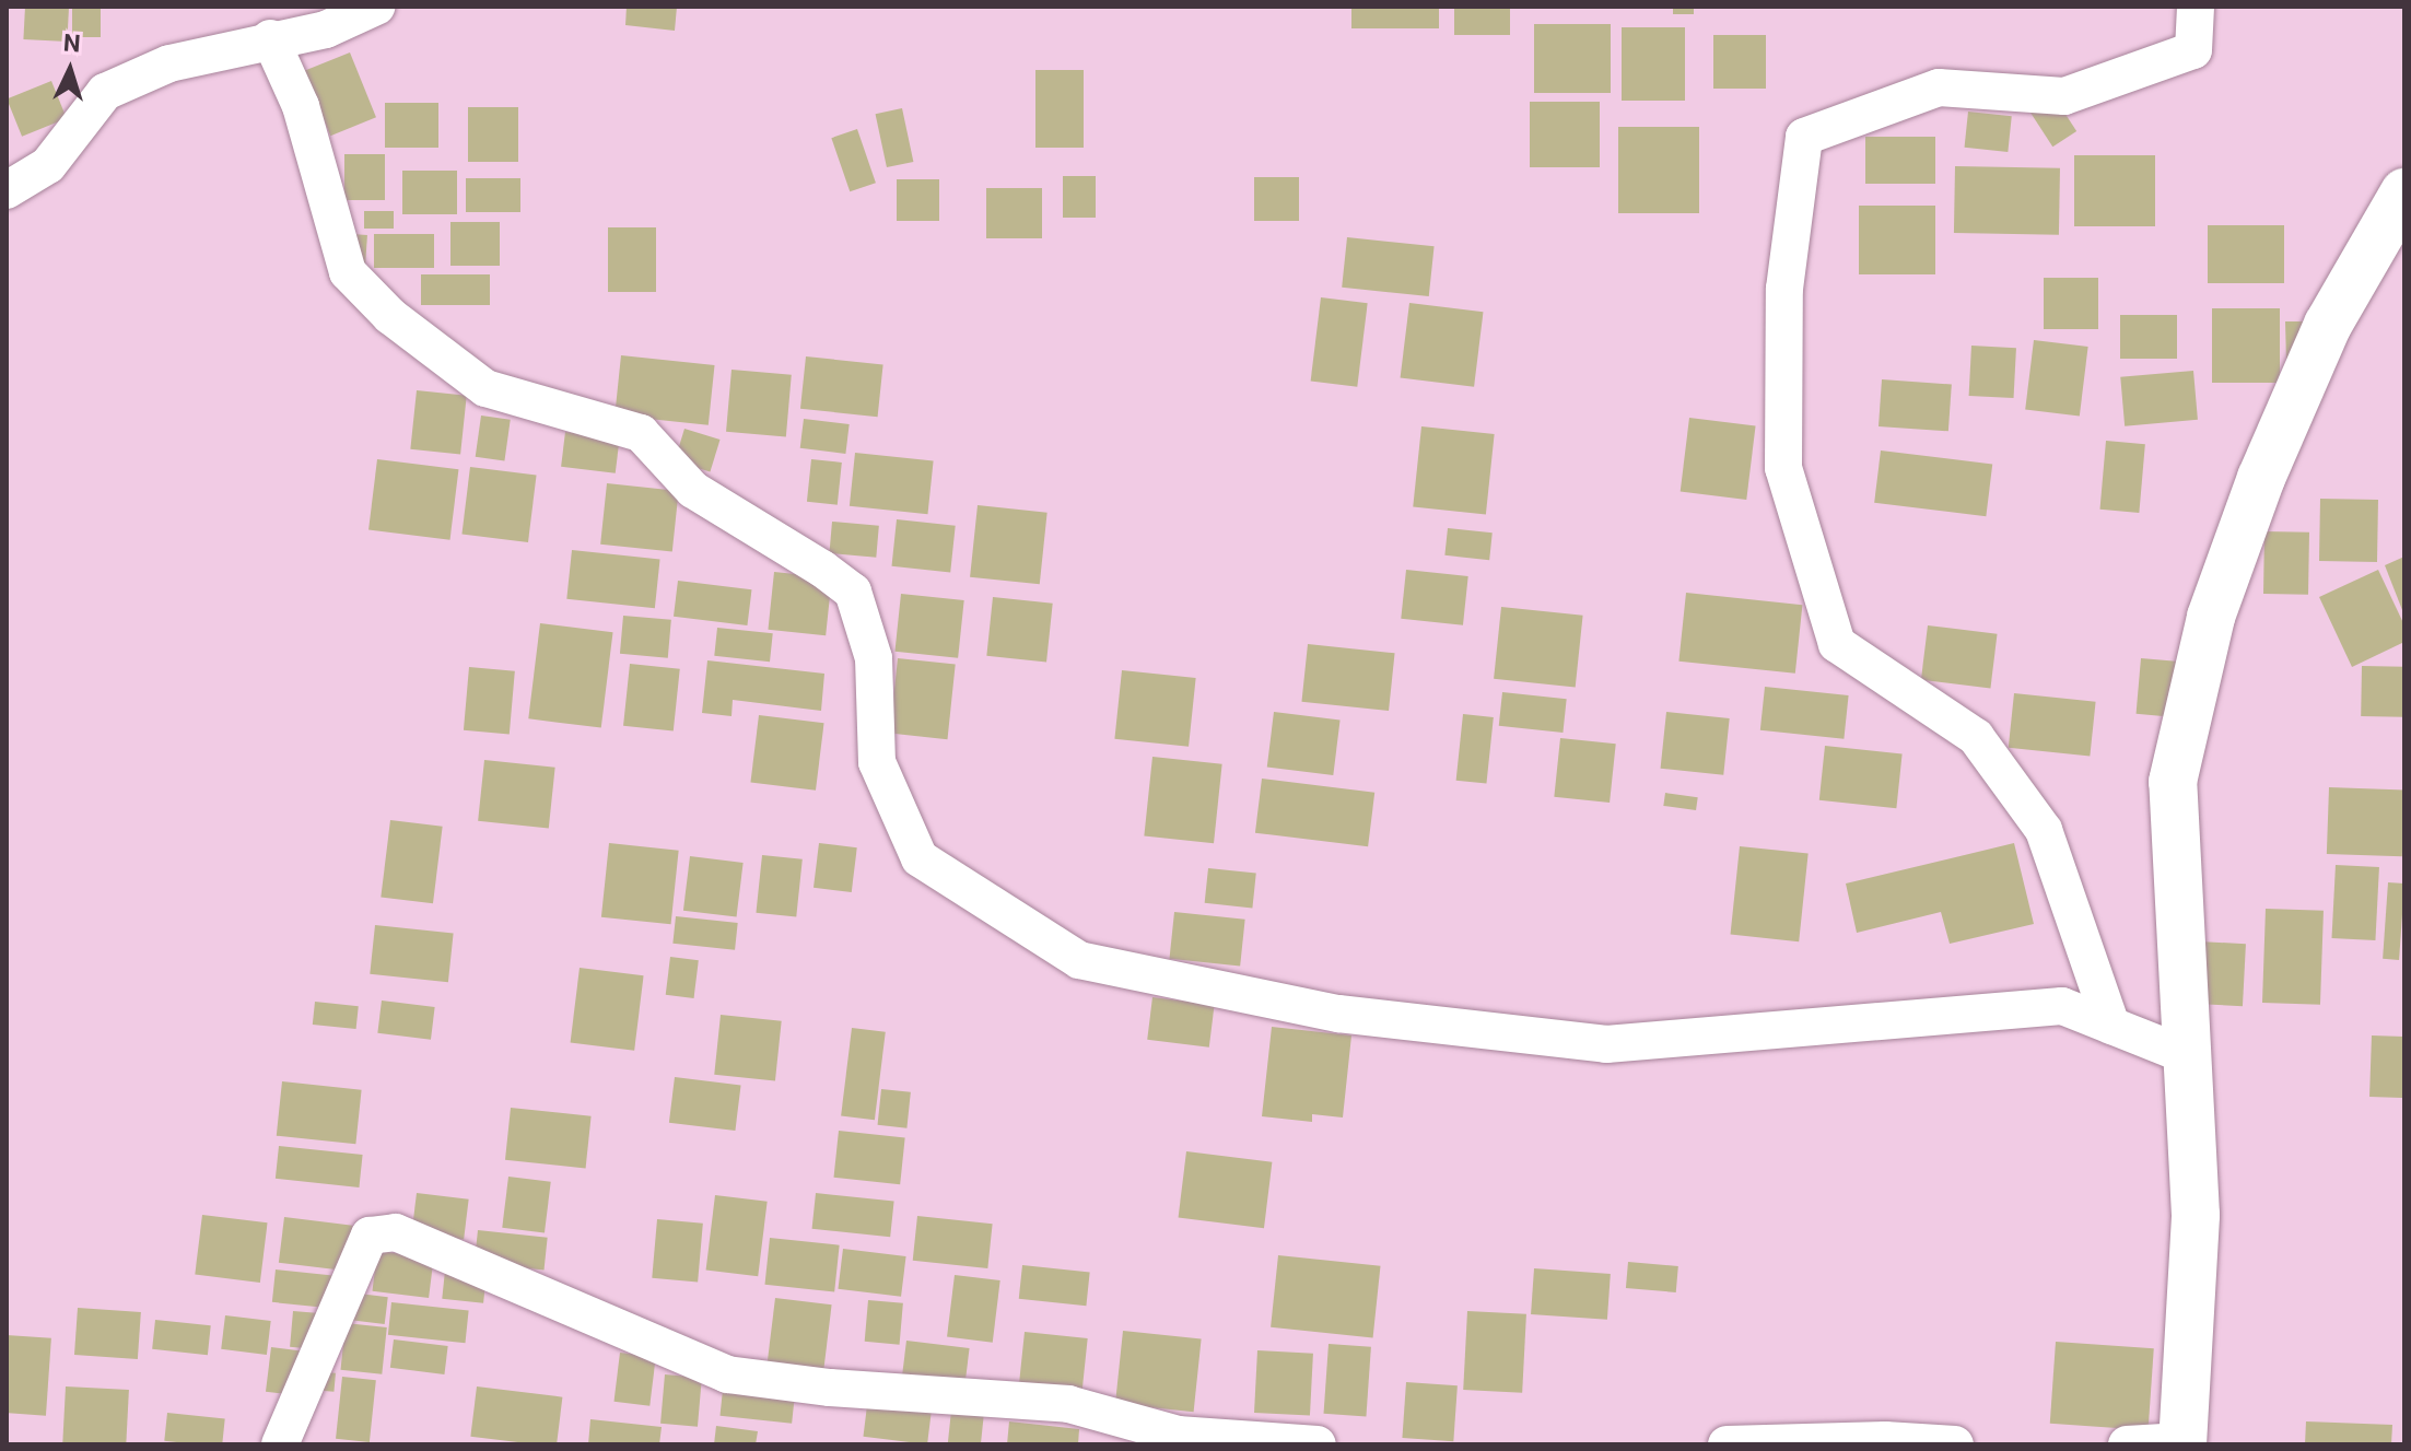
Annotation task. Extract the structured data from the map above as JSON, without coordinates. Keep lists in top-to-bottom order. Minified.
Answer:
{"north":"top"}
